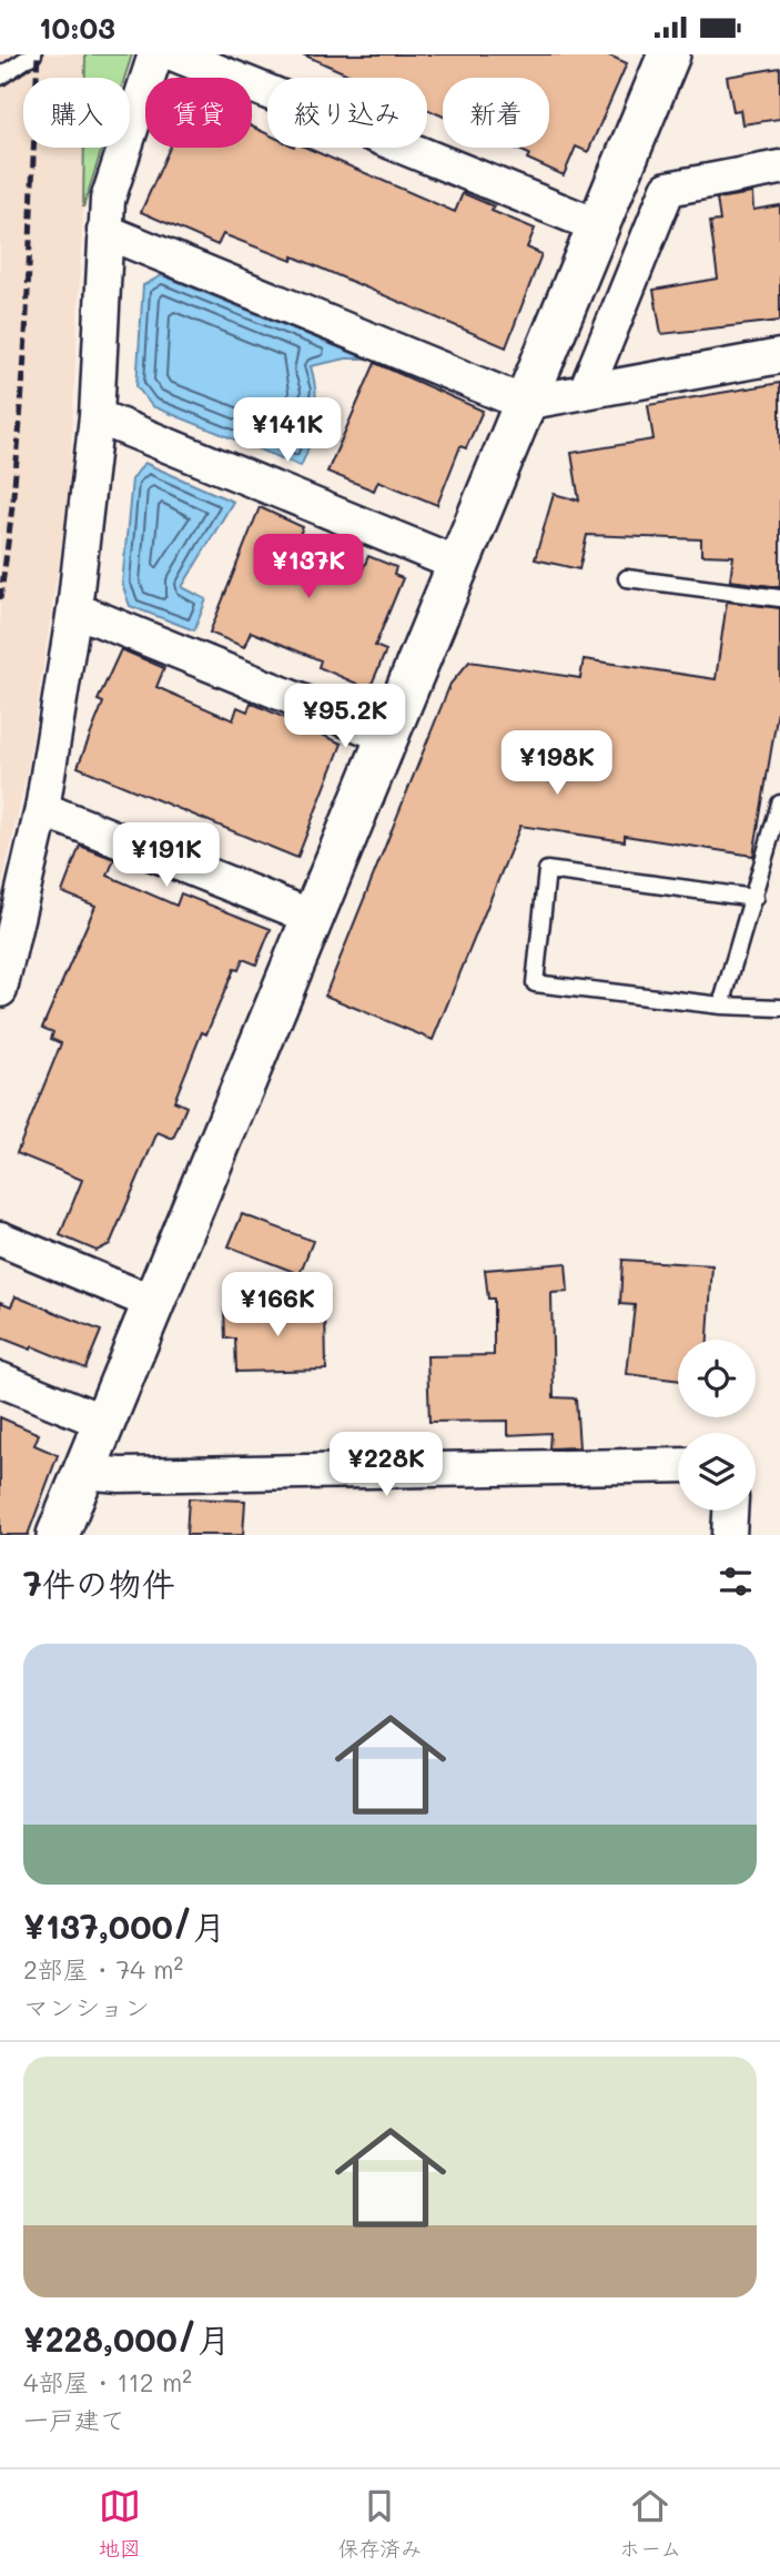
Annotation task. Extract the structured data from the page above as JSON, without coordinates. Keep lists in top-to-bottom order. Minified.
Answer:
{"page":{"status":"10:03","chip":["購入","賃貸","絞り込み","新着"],"price":["¥141K","¥137K","¥95.2K","¥198K","¥191K","¥166K","¥228K"],"heading":"7件の物件","list":[{"name":"¥137,000/月","note":"2部屋 · 74 m² · マンション"},{"name":"¥228,000/月","note":"4部屋 · 112 m² · 一戸建て"}],"tabs":["地図","保存済み","ホーム"]}}
